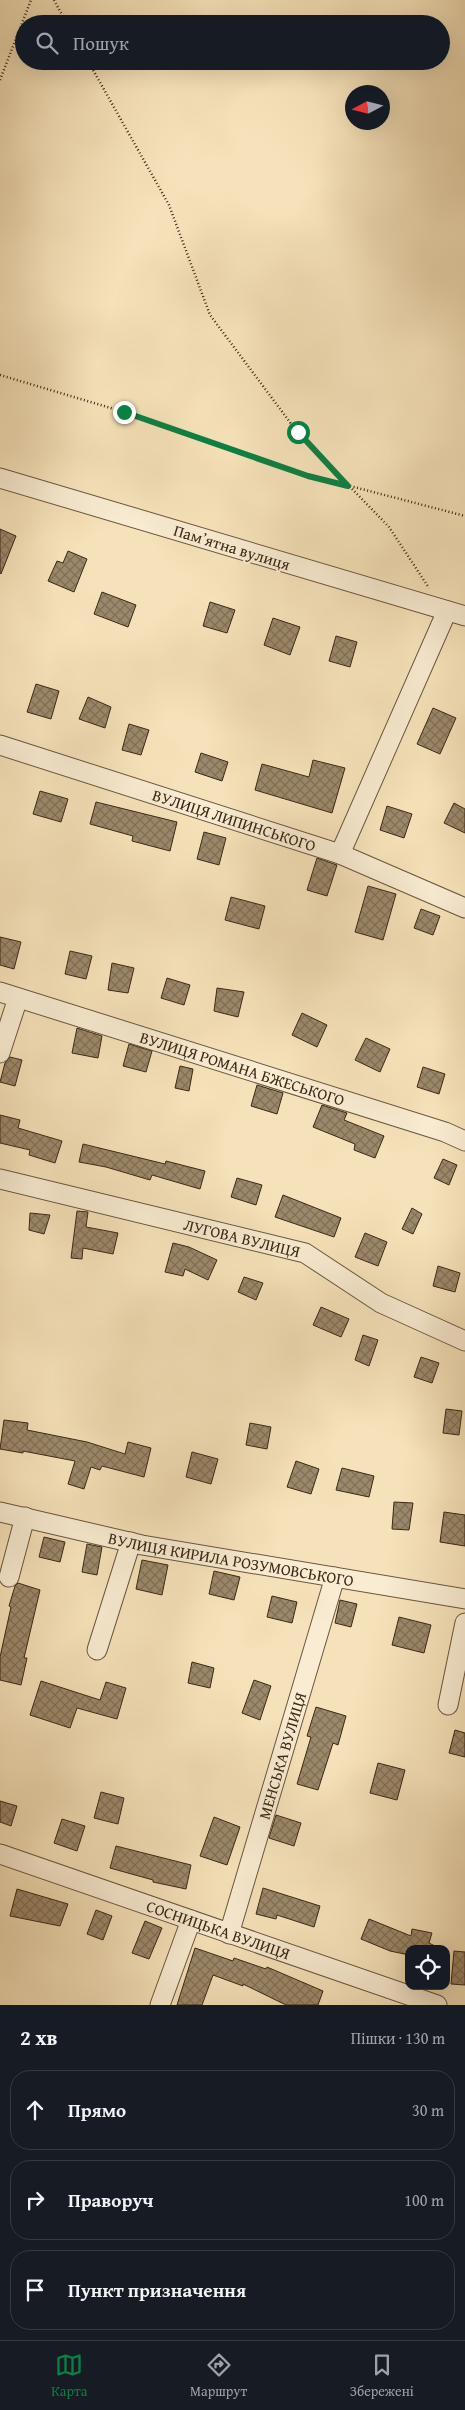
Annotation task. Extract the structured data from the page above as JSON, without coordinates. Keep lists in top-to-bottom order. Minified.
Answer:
{"streets":{"street":["Памʼятна вулиця","ВУЛИЦЯ ЛИПИНСЬКОГО","ВУЛИЦЯ РОМАНА БЖЕСЬКОГО","ЛУГОВА ВУЛИЦЯ","ВУЛИЦЯ КИРИЛА РОЗУМОВСЬКОГО","МЕНСЬКА ВУЛИЦЯ","СОСНИЦЬКА ВУЛИЦЯ"]},"crossings":[["ВУЛИЦЯ КИРИЛА РОЗУМОВСЬКОГО","МЕНСЬКА ВУЛИЦЯ"],["МЕНСЬКА ВУЛИЦЯ","СОСНИЦЬКА ВУЛИЦЯ"]],"north":"left","page":{"search":"Пошук","heading":["2 хв","Пішки · 130 m"],"list":[["Прямо","30 m"],["Праворуч","100 m"],"Пункт призначення"],"nav":["Карта","Маршрут","Збережені"]}}
